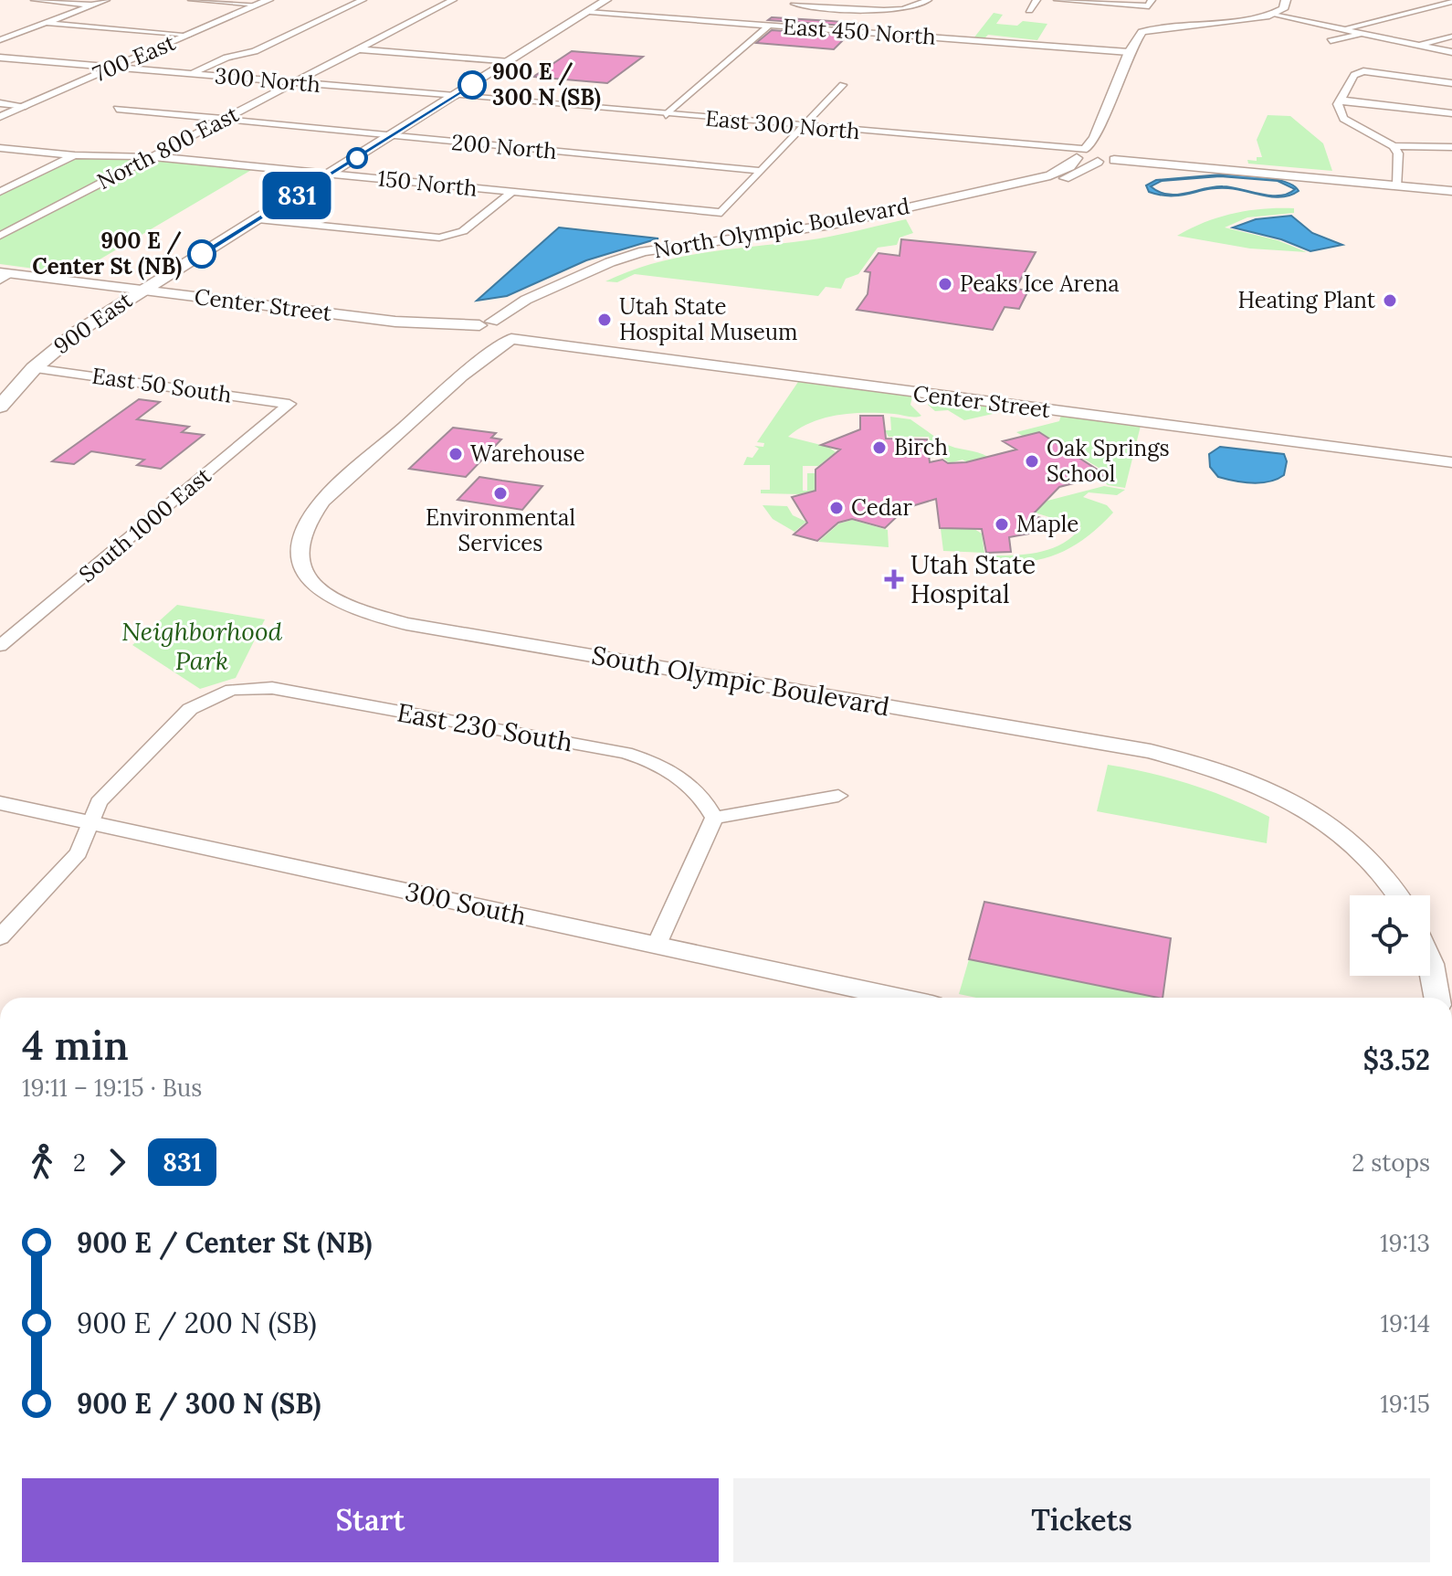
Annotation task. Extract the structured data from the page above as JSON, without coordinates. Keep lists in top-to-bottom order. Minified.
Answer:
{"streets":{"main road":["900 East"],"street":["East 450 North","700 East","300 North","East 300 North","200 North","North 800 East","150 North","North Olympic Boulevard","Center Street","East 50 South","South 1000 East","South Olympic Boulevard","East 230 South","300 South"]},"crossings":[["East 450 North","900 East"],["700 East","300 North"],["300 North","East 300 North"],["300 North","North 800 East"],["300 North","900 East"],["East 300 North","North Olympic Boulevard"],["200 North","North 800 East"],["200 North","150 North"],["200 North","900 East"],["North 800 East","150 North"],["150 North","900 East"],["North Olympic Boulevard","Center Street"],["North Olympic Boulevard","South Olympic Boulevard"],["Center Street","900 East"],["Center Street","South Olympic Boulevard"],["900 East","East 50 South"],["East 50 South","South 1000 East"],["East 230 South","300 South"]],"parks":["Neighborhood Park"],"places":{"other":["900 E / 300 N (SB)","900 E / Center St (NB)","Peaks Ice Arena","Heating Plant","Utah State Hospital Museum","Birch","Warehouse","Oak Springs School","Environmental Services","Cedar","Maple"],"health":["Utah State Hospital"]},"lines":["bus line 831"],"page":{"on_map":"831","heading":["4 min","19:11 – 19:15 · Bus","$3.52"],"legs":["2","831","2 stops"],"list":[{"name":"900 E / Center St (NB)","value":"19:13"},{"name":"900 E / 200 N (SB)","value":"19:14"},{"name":"900 E / 300 N (SB)","value":"19:15"}],"buttons":["Start","Tickets"]}}
